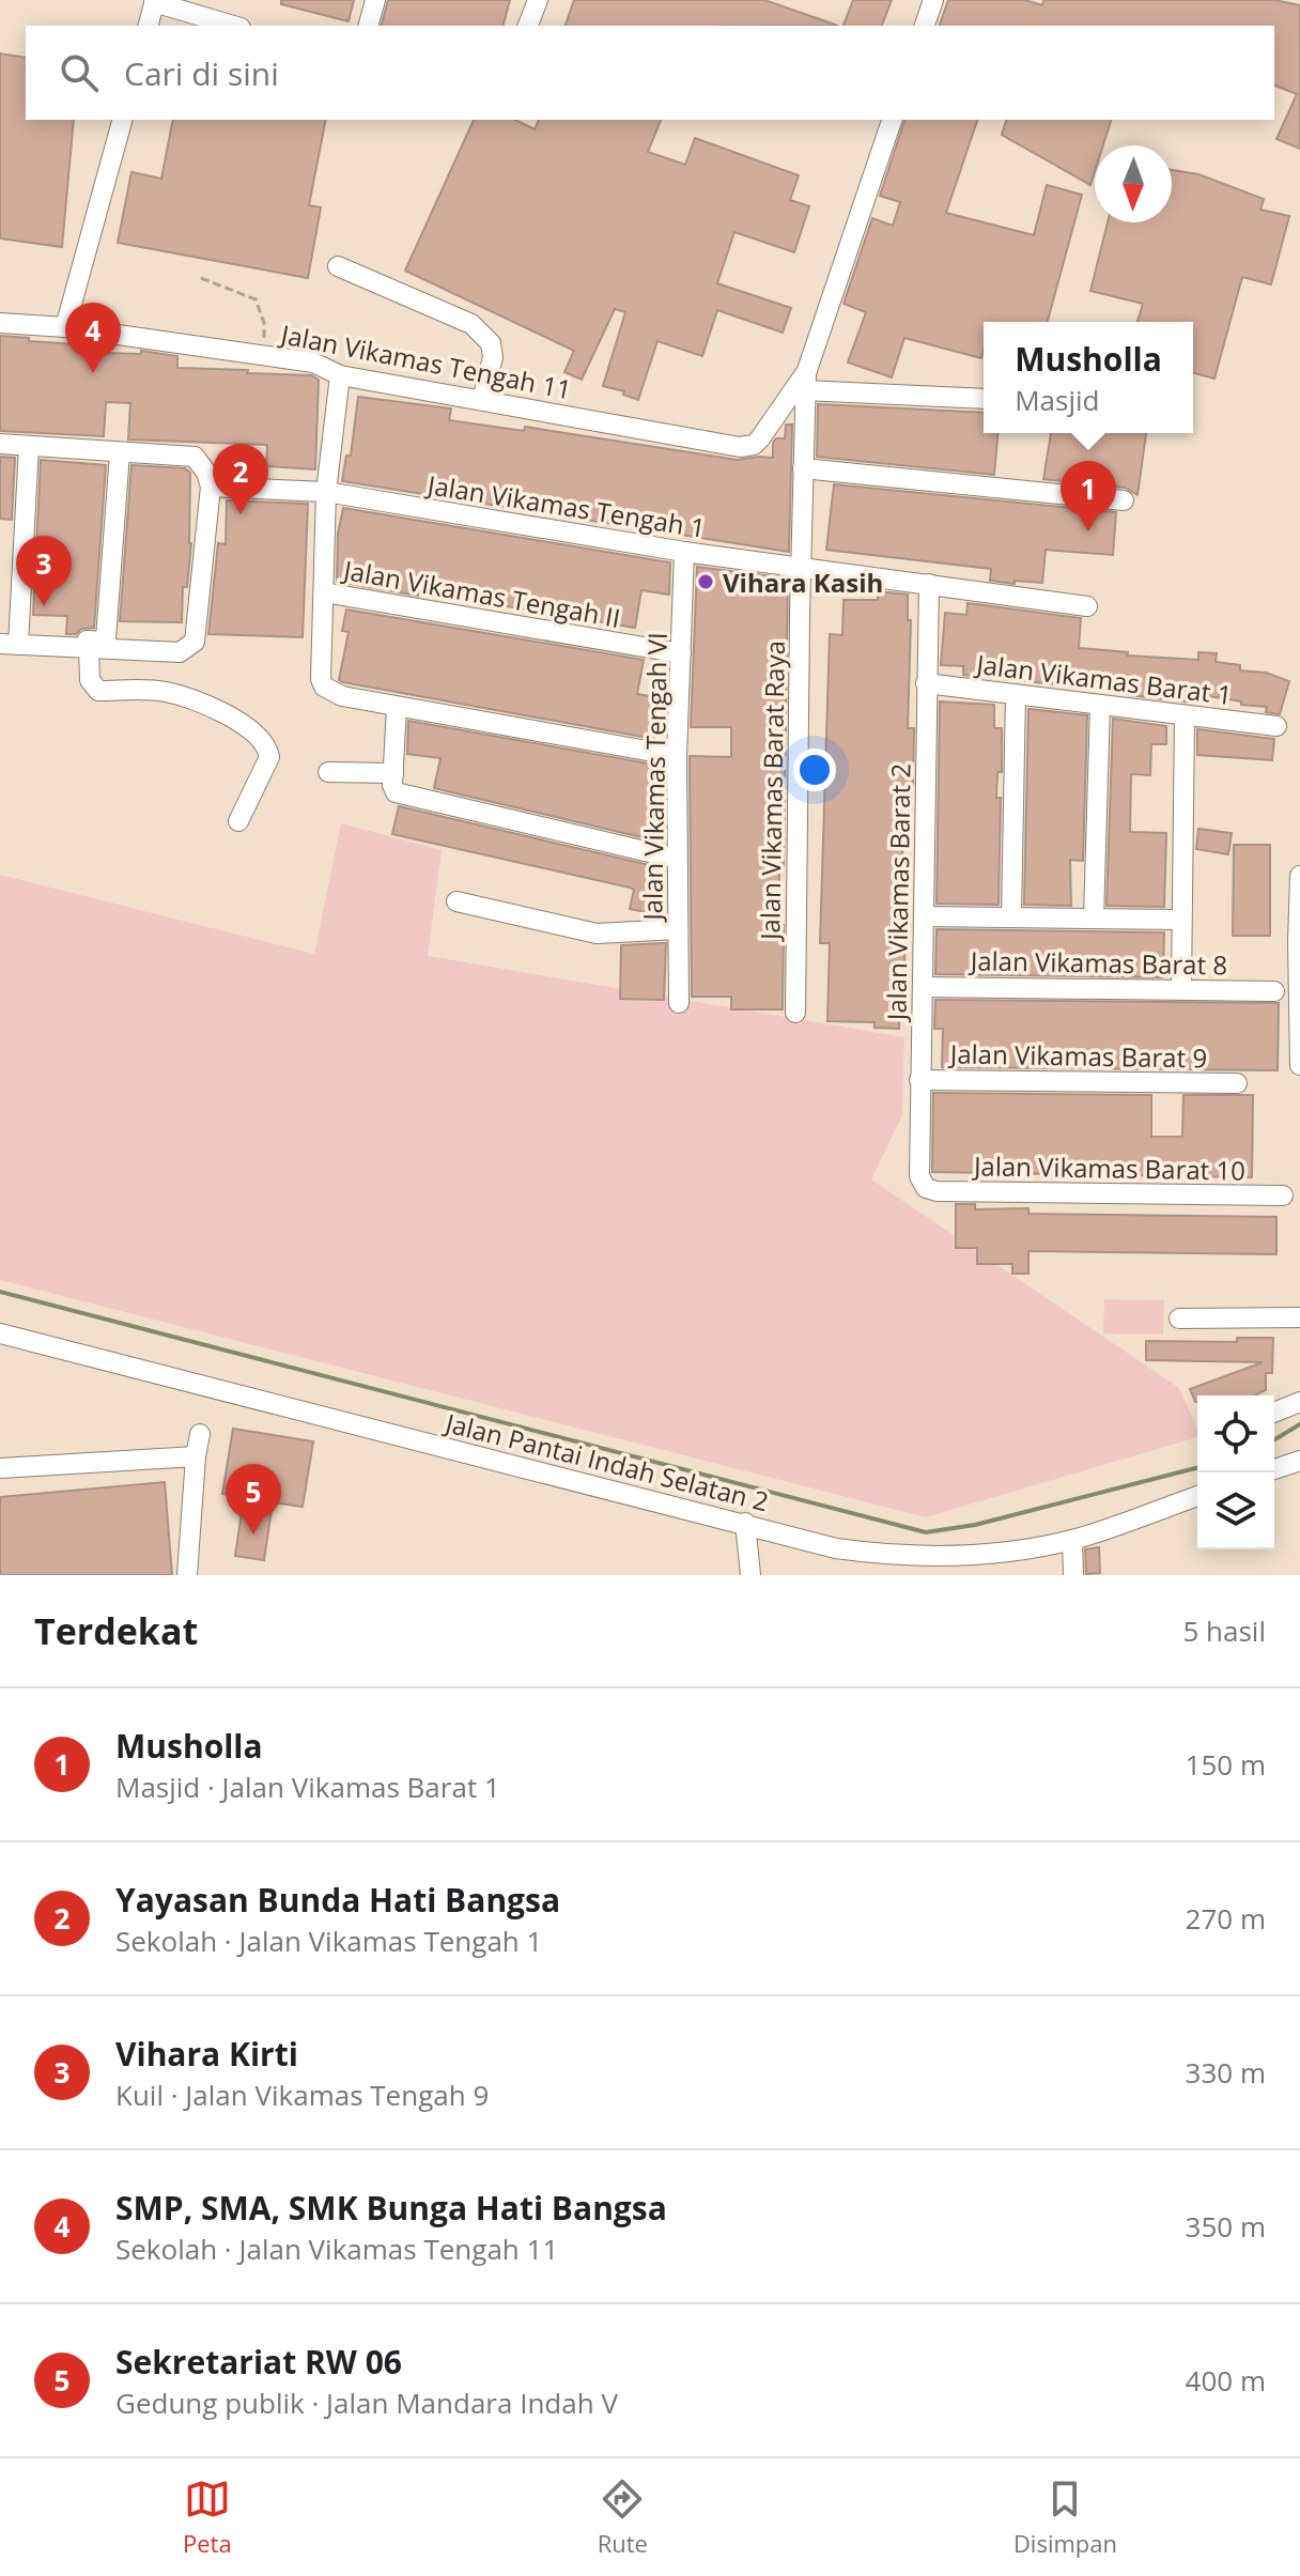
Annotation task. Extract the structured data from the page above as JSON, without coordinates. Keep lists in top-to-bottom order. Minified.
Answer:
{"streets":{"street":["Jalan Vikamas Tengah 11","Jalan Vikamas Tengah 1","Jalan Vikamas Tengah II","Jalan Vikamas Barat 1","Jalan Vikamas Tengah VI","Jalan Vikamas Barat Raya","Jalan Vikamas Barat 2","Jalan Vikamas Barat 8","Jalan Vikamas Barat 9","Jalan Vikamas Barat 10","Jalan Pantai Indah Selatan 2"]},"crossings":[["Jalan Vikamas Tengah 11","Jalan Vikamas Barat Raya"],["Jalan Vikamas Tengah 1","Jalan Vikamas Tengah VI"],["Jalan Vikamas Tengah 1","Jalan Vikamas Barat Raya"],["Jalan Vikamas Tengah II","Jalan Vikamas Tengah VI"],["Jalan Vikamas Barat 1","Jalan Vikamas Barat 2"],["Jalan Vikamas Barat 2","Jalan Vikamas Barat 8"],["Jalan Vikamas Barat 2","Jalan Vikamas Barat 9"],["Jalan Vikamas Barat 2","Jalan Vikamas Barat 10"]],"places":["Vihara Kasih"],"north":"bottom","page":{"search":"Cari di sini","pins":["4","2","1","3","5"],"popup":["Musholla","Masjid"],"heading":["Terdekat","5 hasil"],"list":[{"mark":"1","name":"Musholla","note":"Masjid · Jalan Vikamas Barat 1","value":"150 m"},{"mark":"2","name":"Yayasan Bunda Hati Bangsa","note":"Sekolah · Jalan Vikamas Tengah 1","value":"270 m"},{"mark":"3","name":"Vihara Kirti","note":"Kuil · Jalan Vikamas Tengah 9","value":"330 m"},{"mark":"4","name":"SMP, SMA, SMK Bunga Hati Bangsa","note":"Sekolah · Jalan Vikamas Tengah 11","value":"350 m"},{"mark":"5","name":"Sekretariat RW 06","note":"Gedung publik · Jalan Mandara Indah V","value":"400 m"}],"nav":["Peta","Rute","Disimpan"]}}
